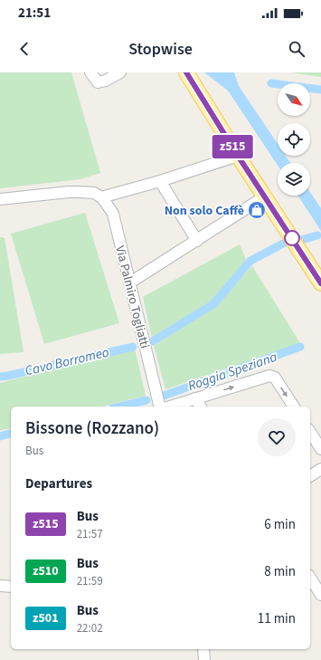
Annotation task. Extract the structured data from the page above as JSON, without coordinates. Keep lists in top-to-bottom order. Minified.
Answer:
{"streets":{"street":["Via Palmiro Togliatti"]},"water":["Cavo Borromeo","Roggia Speziana"],"places":{"shop":["Non solo Caffè"]},"lines":["bus line z515"],"north":"bottom right","page":{"status":"21:51","header":"Stopwise","on_map":"z515","heading":[["Bissone (Rozzano)","Bus"],"Departures"],"list":[{"mark":"z515","name":"Bus","note":"21:57","value":"6 min"},{"mark":"z510","name":"Bus","note":"21:59","value":"8 min"},{"mark":"z501","name":"Bus","note":"22:02","value":"11 min"}]}}
